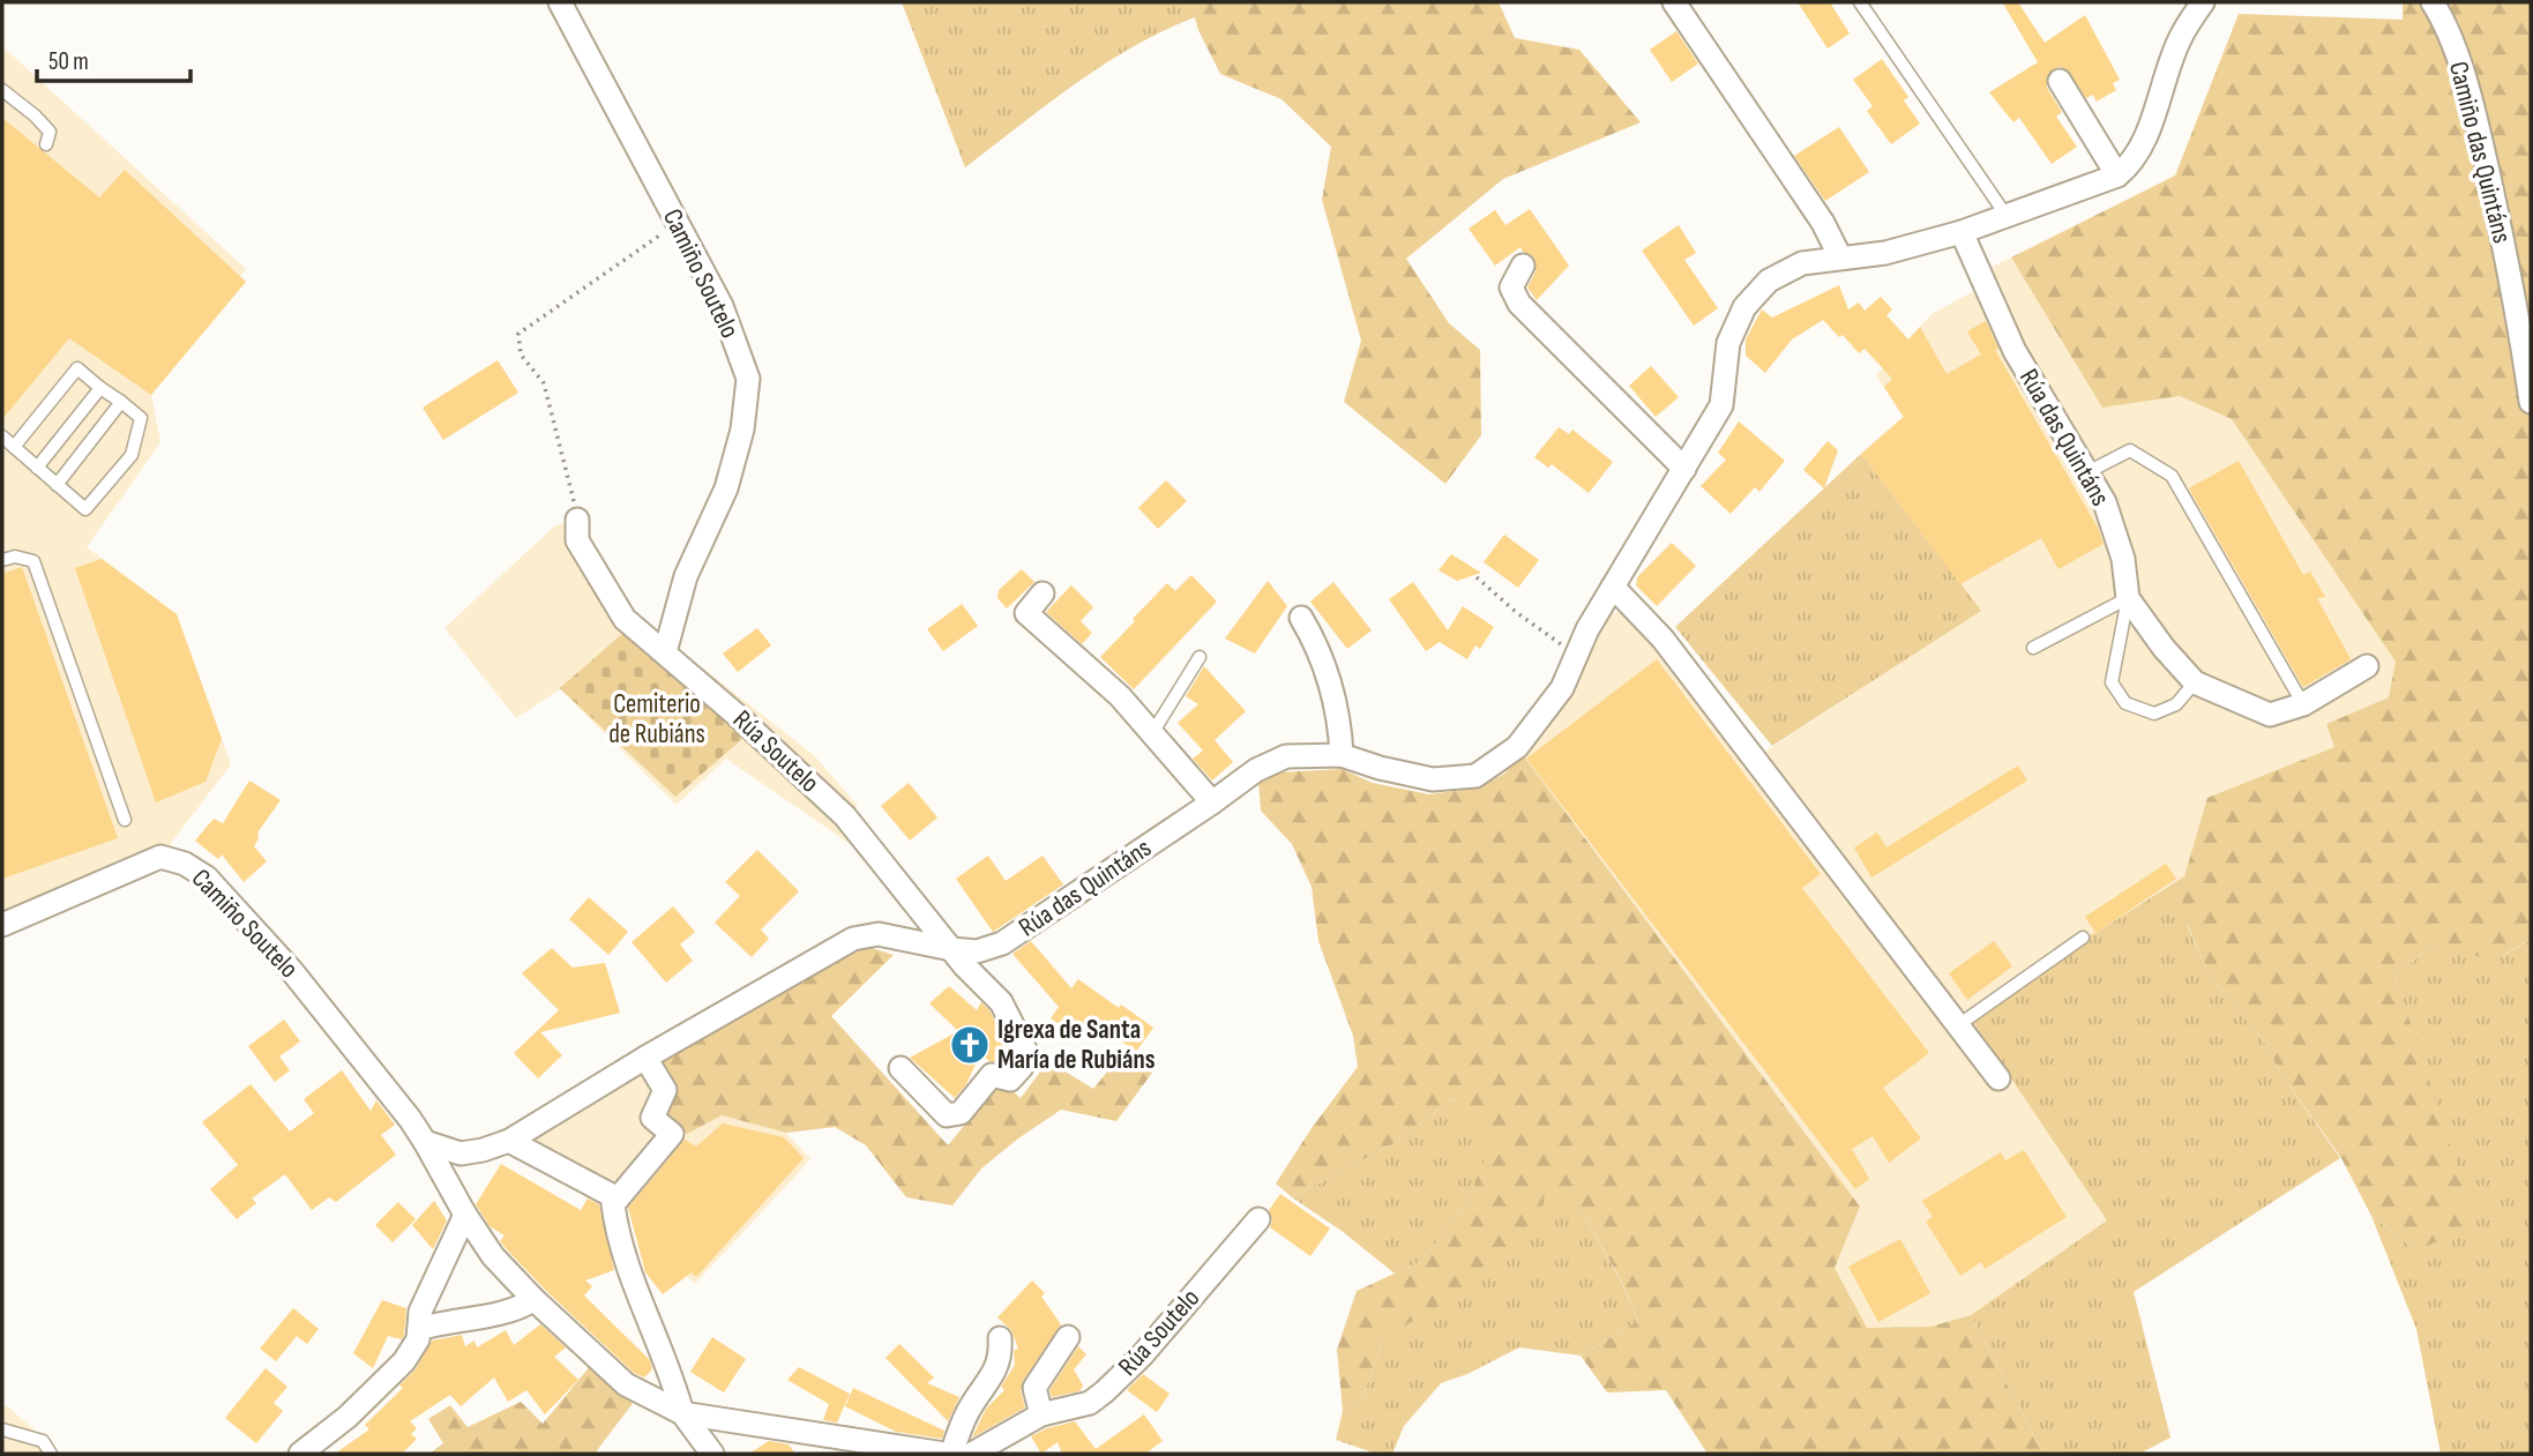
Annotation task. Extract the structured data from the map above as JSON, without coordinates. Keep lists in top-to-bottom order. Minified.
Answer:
{"streets":{"street":["Camiño das Quintáns","Camiño Soutelo","Rúa das Quintáns","Rúa Soutelo"]},"crossings":[["Camiño Soutelo","Rúa Soutelo"],["Rúa das Quintáns","Rúa Soutelo"]],"parks":["Cemiterio de Rubiáns"],"places":{"church":["Igrexa de Santa María de Rubiáns"]},"scale_bar":"50 m"}
